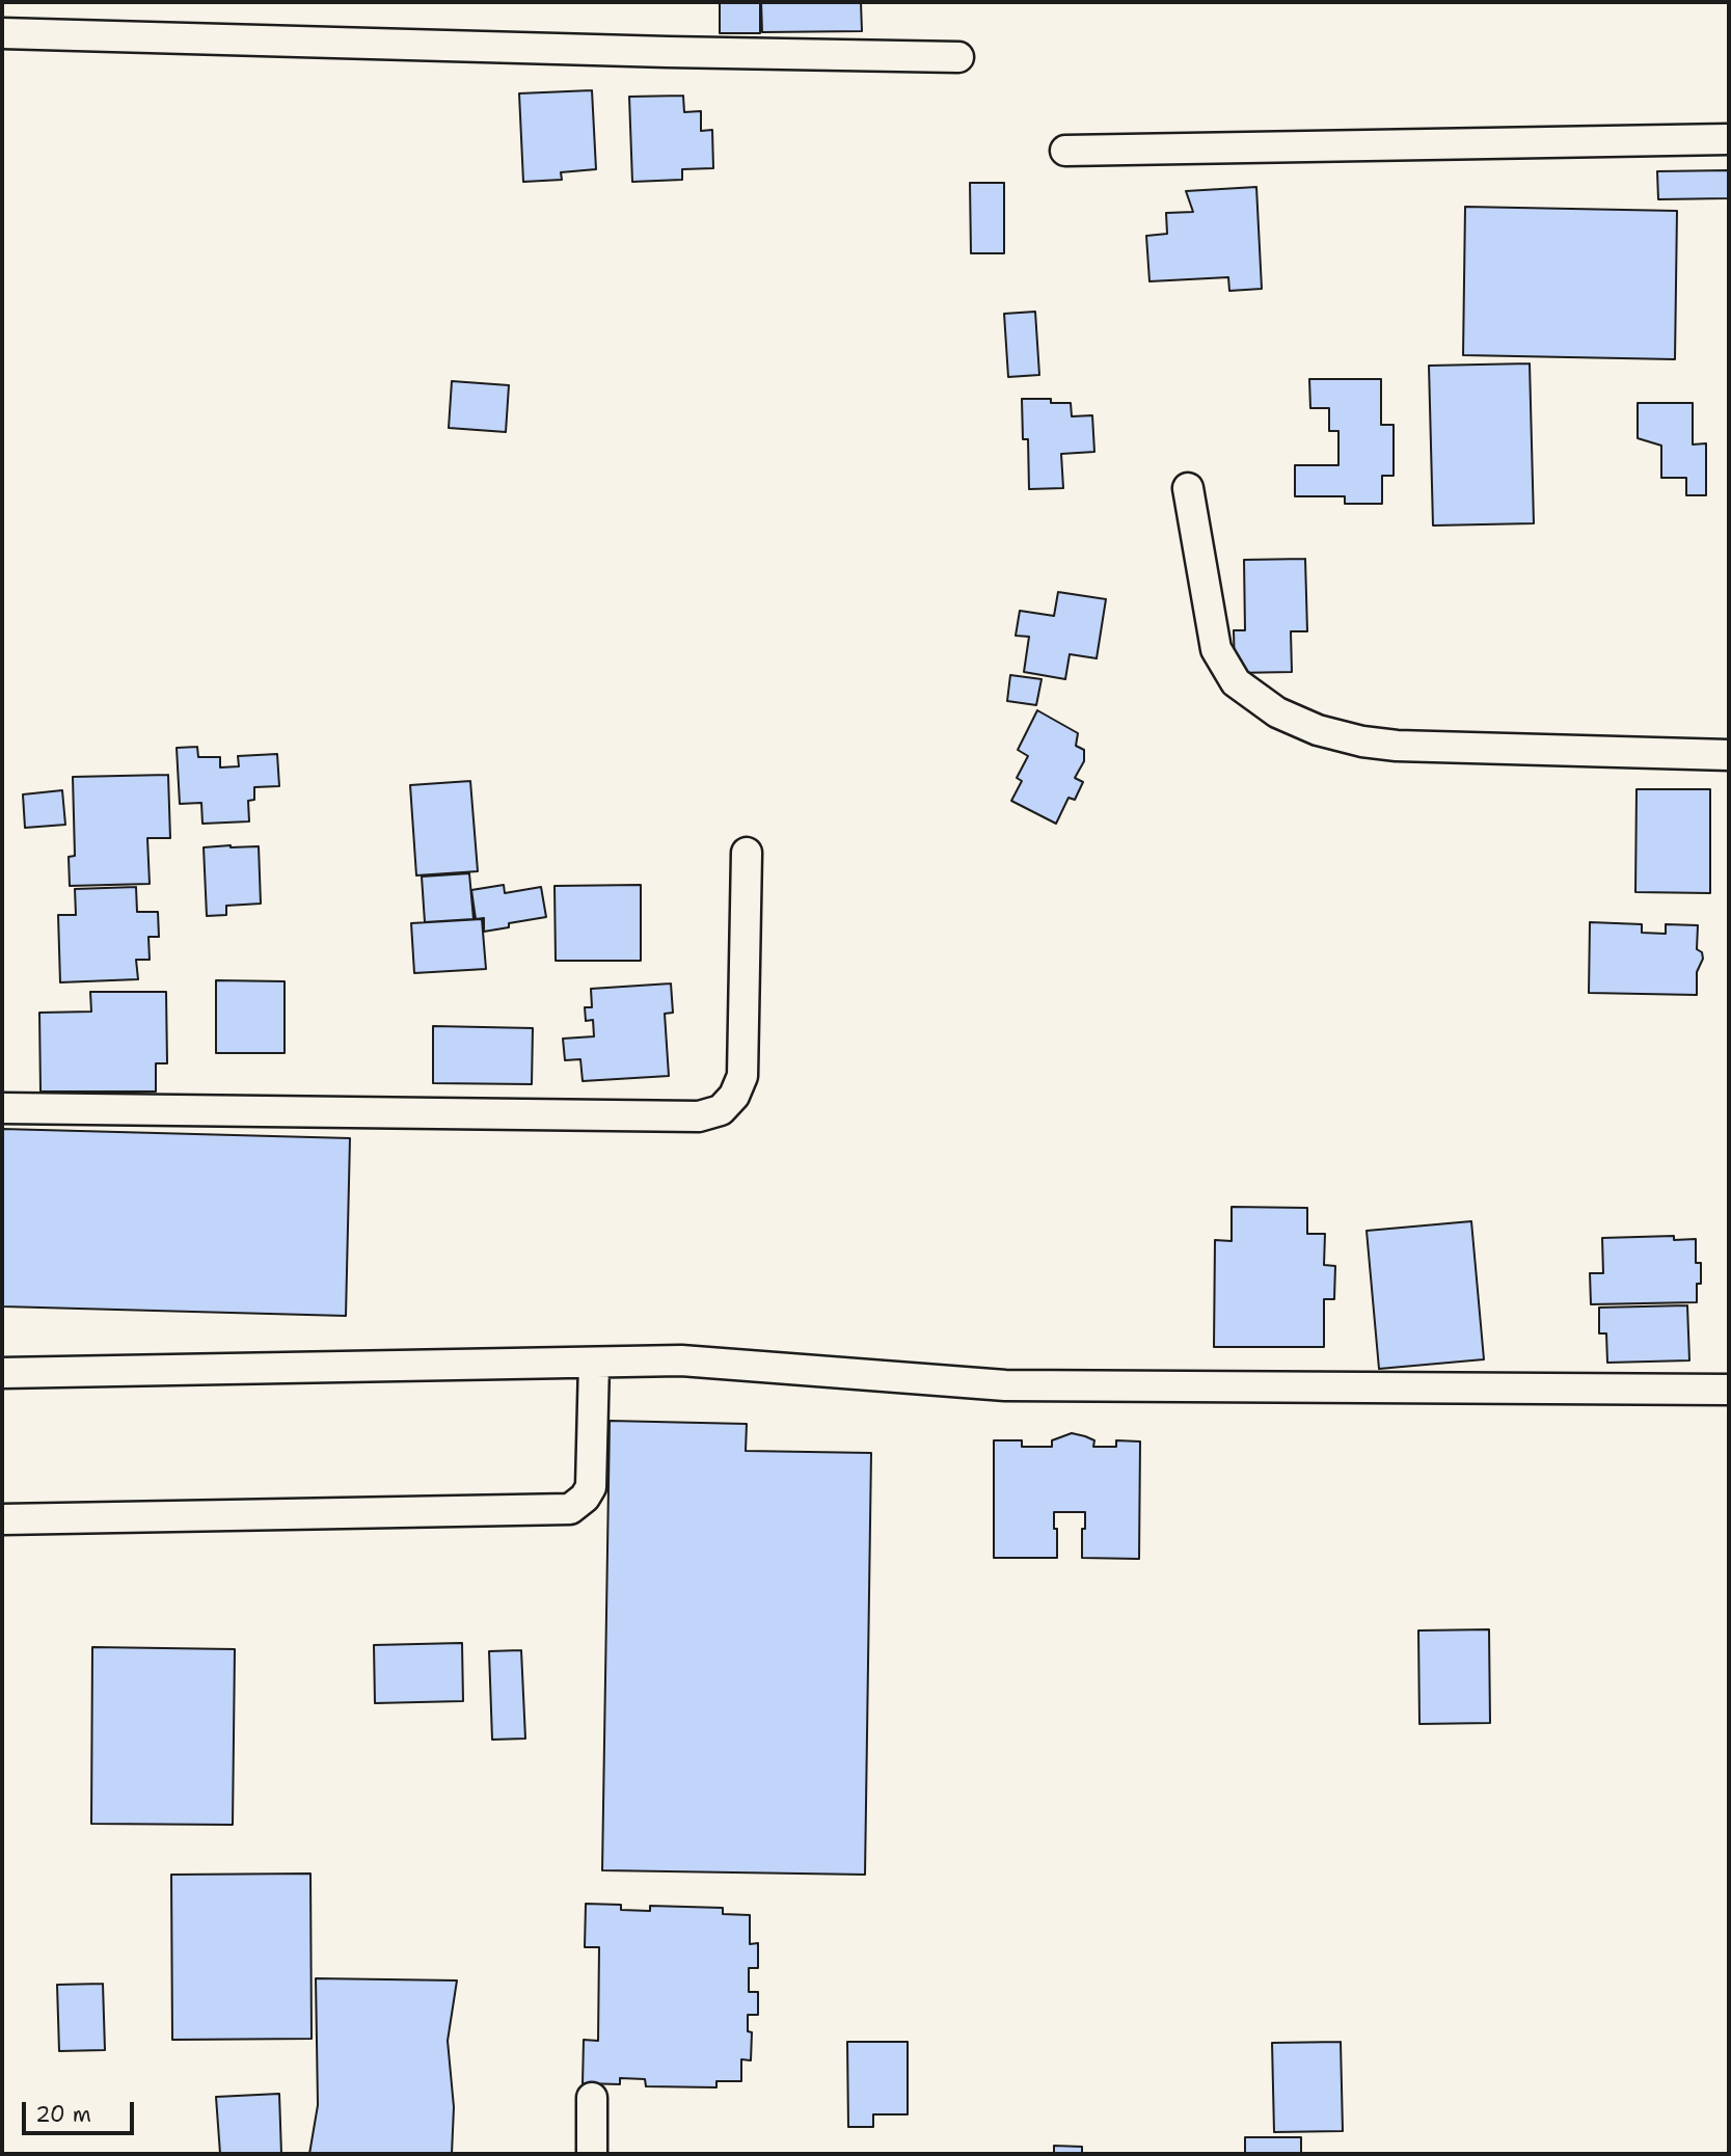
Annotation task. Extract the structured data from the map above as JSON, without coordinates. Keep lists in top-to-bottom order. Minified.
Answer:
{"scale_bar":"20 m"}
